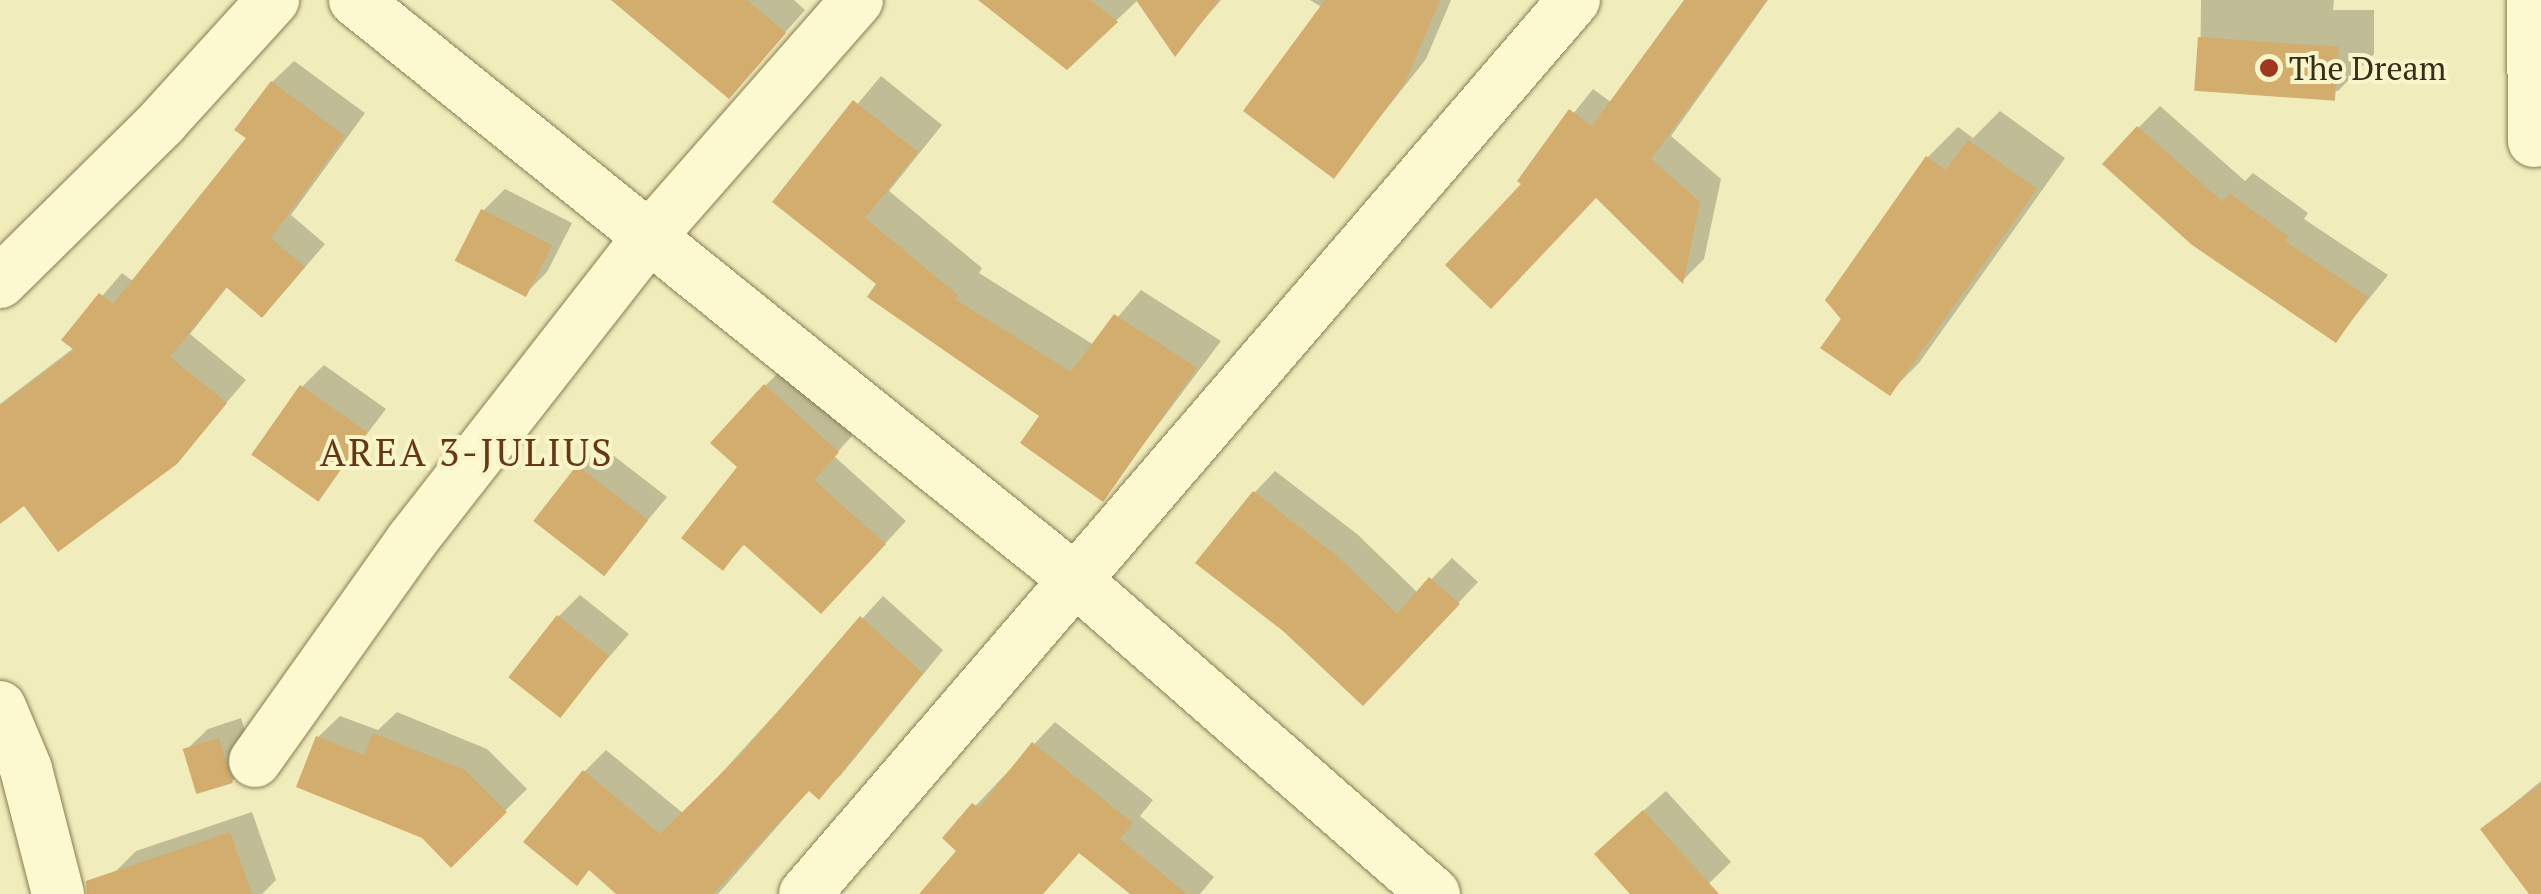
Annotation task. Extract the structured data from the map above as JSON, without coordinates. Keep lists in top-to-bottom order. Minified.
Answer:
{"districts":["AREA 3-JULIUS"],"places":["The Dream"]}
